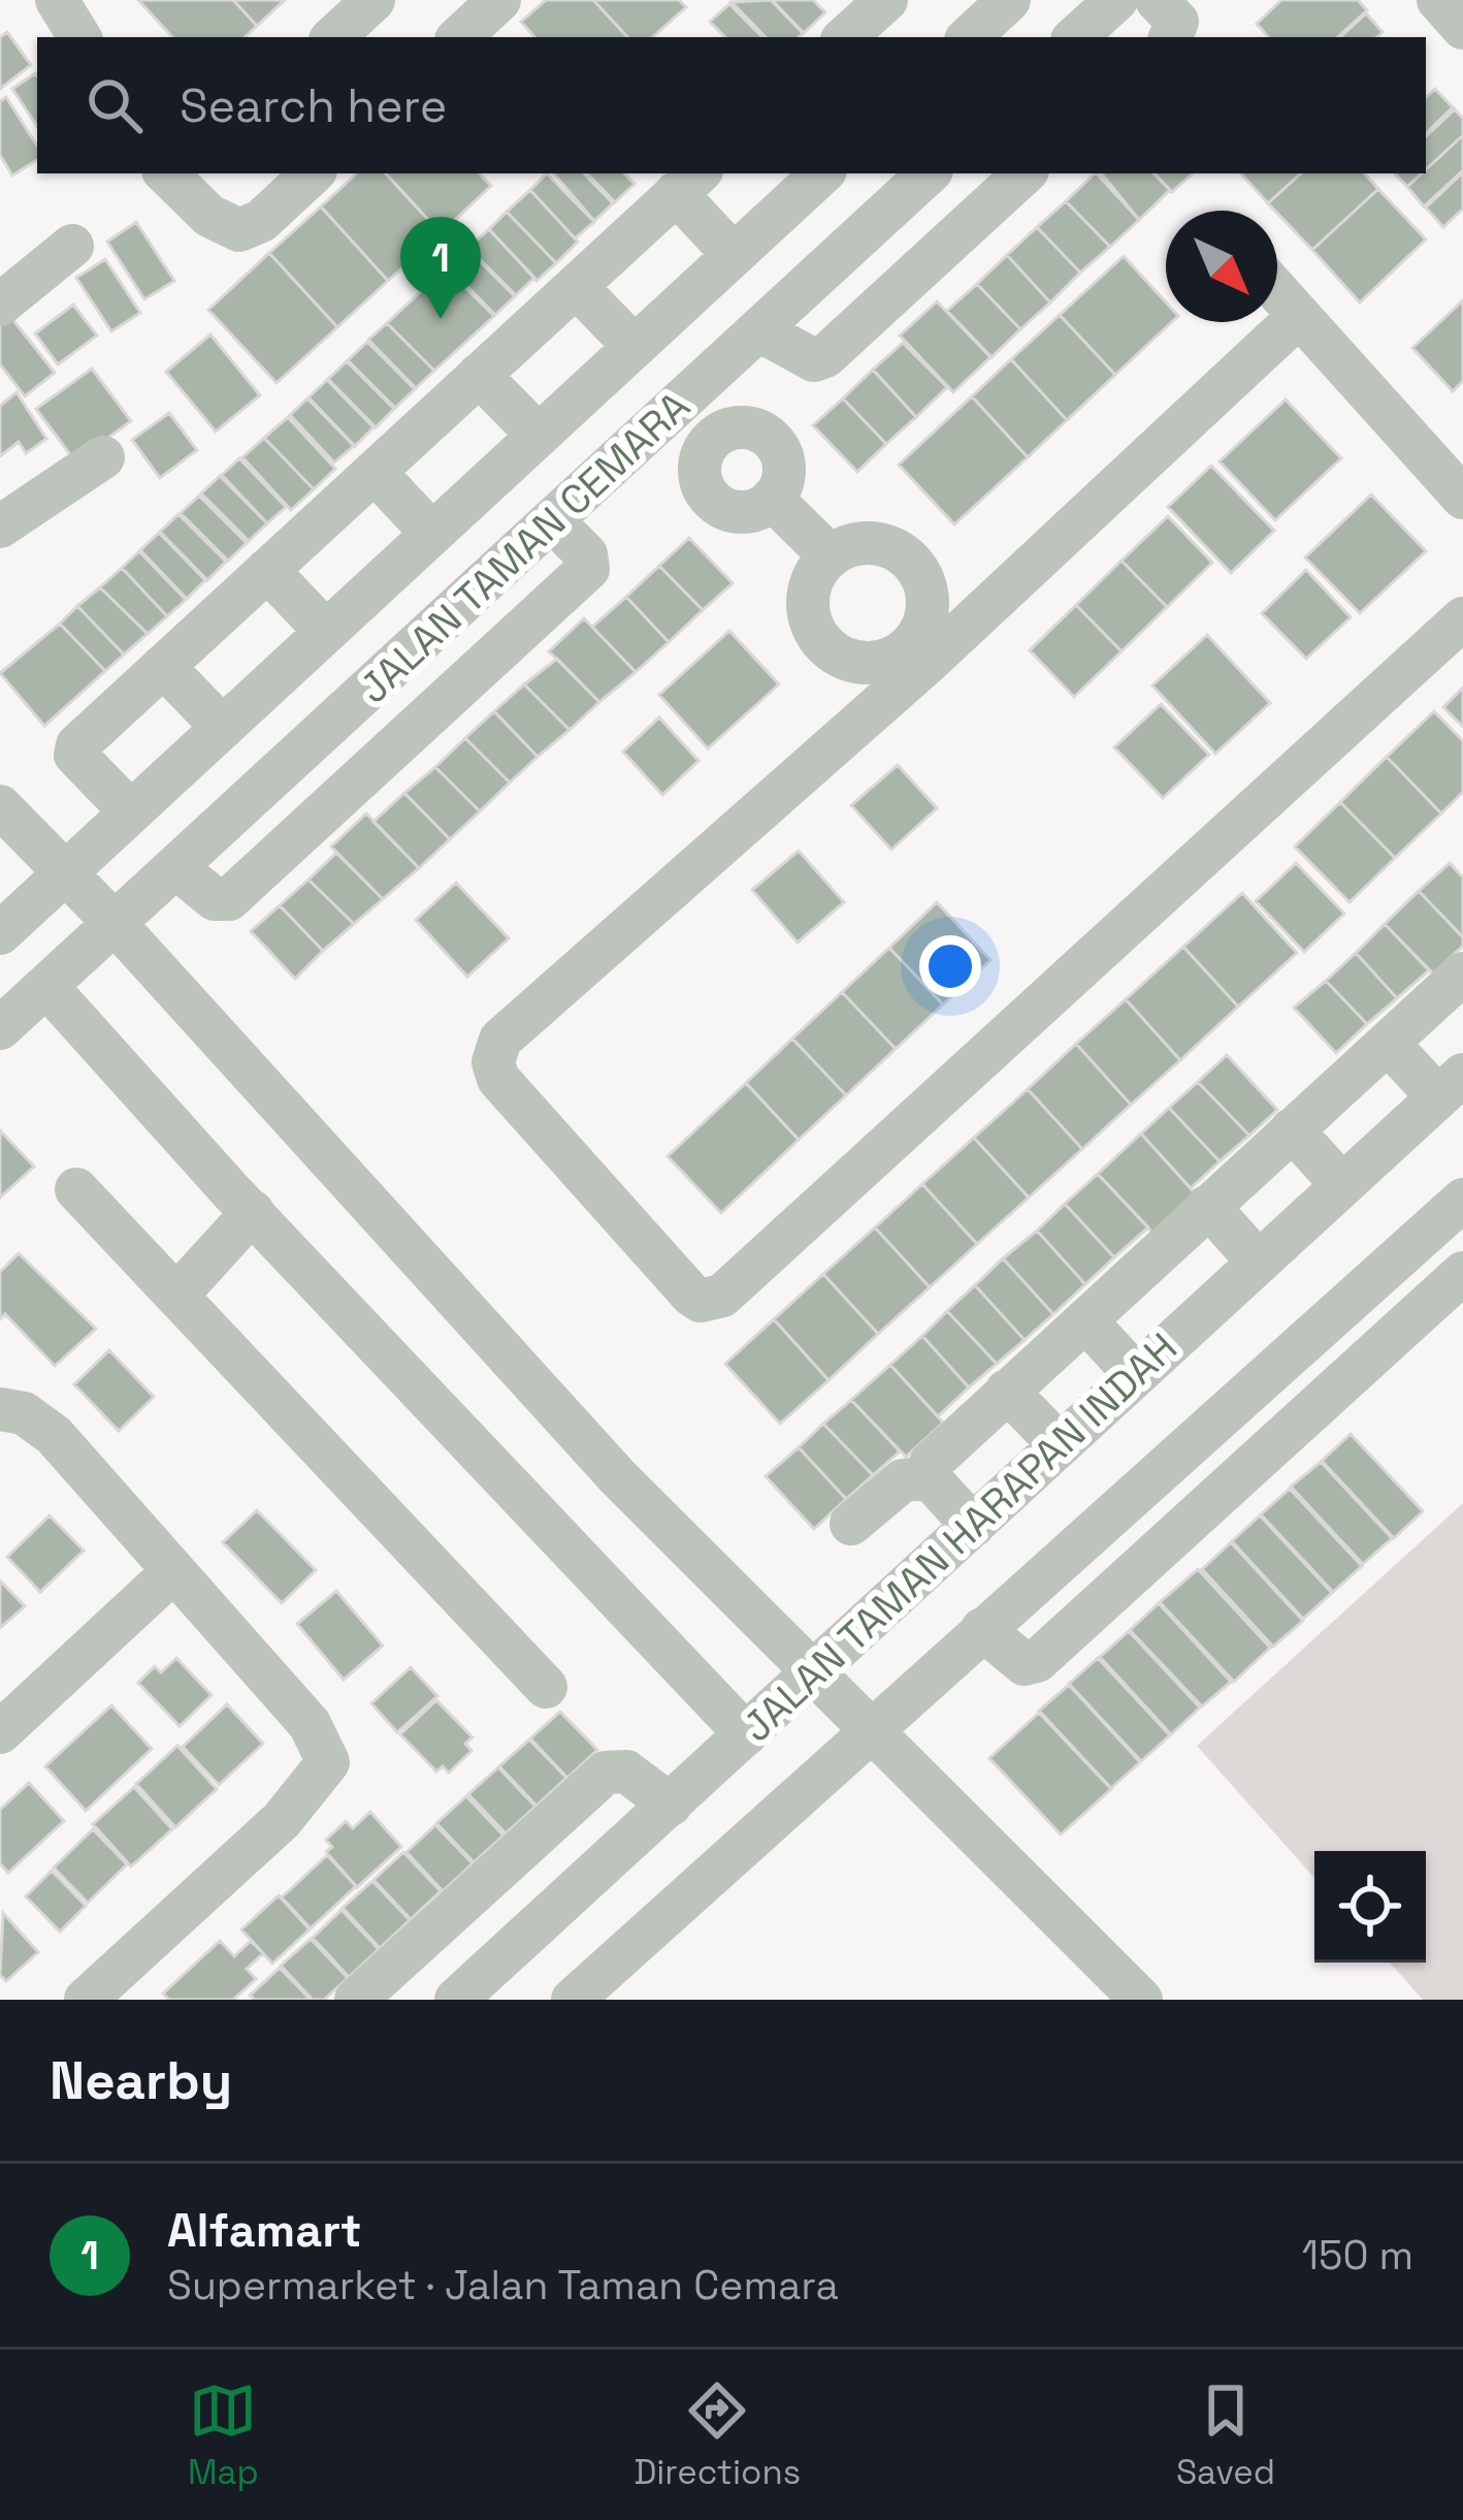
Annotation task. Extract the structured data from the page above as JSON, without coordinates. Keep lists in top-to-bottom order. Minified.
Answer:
{"streets":{"street":["JALAN TAMAN CEMARA","JALAN TAMAN HARAPAN INDAH"]},"north":"bottom right","page":{"search":"Search here","pins":"1","heading":"Nearby","list":[{"mark":"1","name":"Alfamart","note":"Supermarket · Jalan Taman Cemara","value":"150 m"}],"nav":["Map","Directions","Saved"]}}
